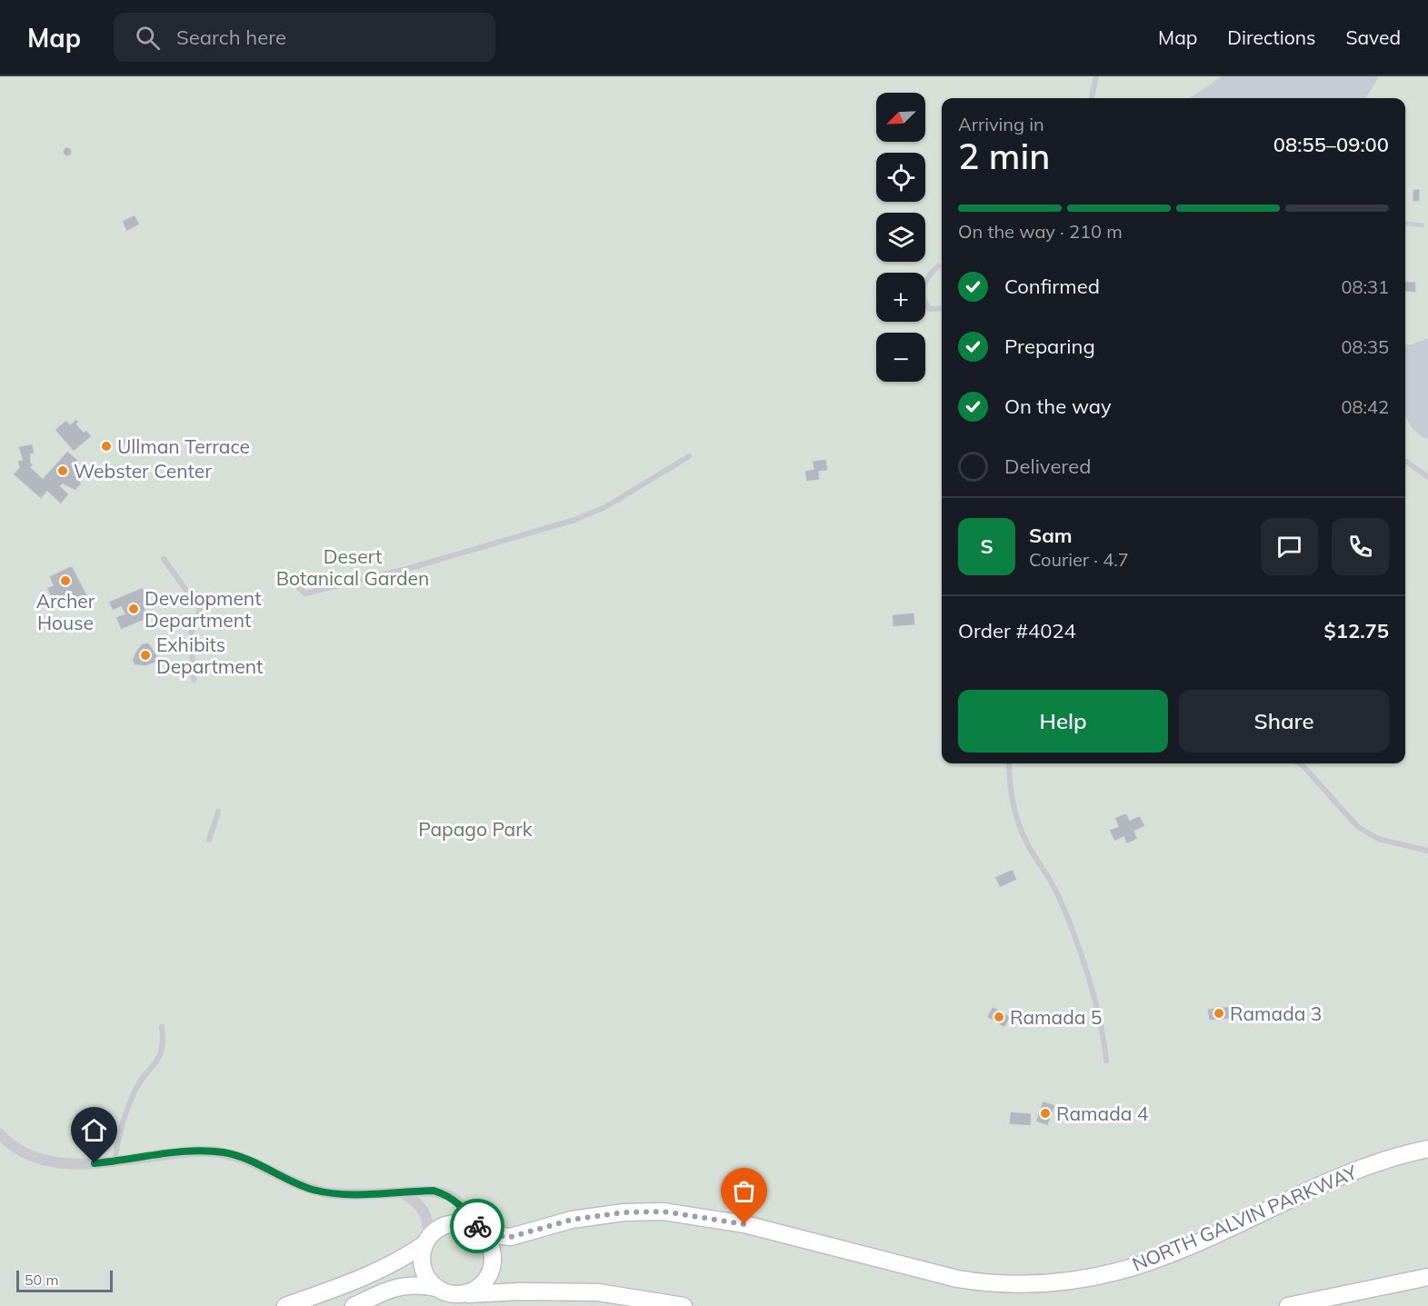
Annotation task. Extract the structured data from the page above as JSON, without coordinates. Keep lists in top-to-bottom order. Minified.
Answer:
{"streets":{"main road":["NORTH GALVIN PARKWAY"]},"parks":["Desert Botanical Garden","Papago Park"],"places":["Ullman Terrace","Webster Center","Archer House","Development Department","Exhibits Department","Ramada 3","Ramada 5","Ramada 4"],"scale_bar":"50 m","north":"bottom left","page":{"header":"Map","search":"Search here","nav":["Map","Directions","Saved"],"map_buttons":["+","−"],"heading":["2 min","Arriving in","08:55–09:00"],"panel":["Sam","Courier · 4.7","Order #4024","$12.75"],"bar":"On the way · 210 m","list":[["Confirmed","08:31"],["Preparing","08:35"],["On the way","08:42"],"Delivered"],"round":"S","buttons":["Help","Share"],"scale":"50 m"}}
